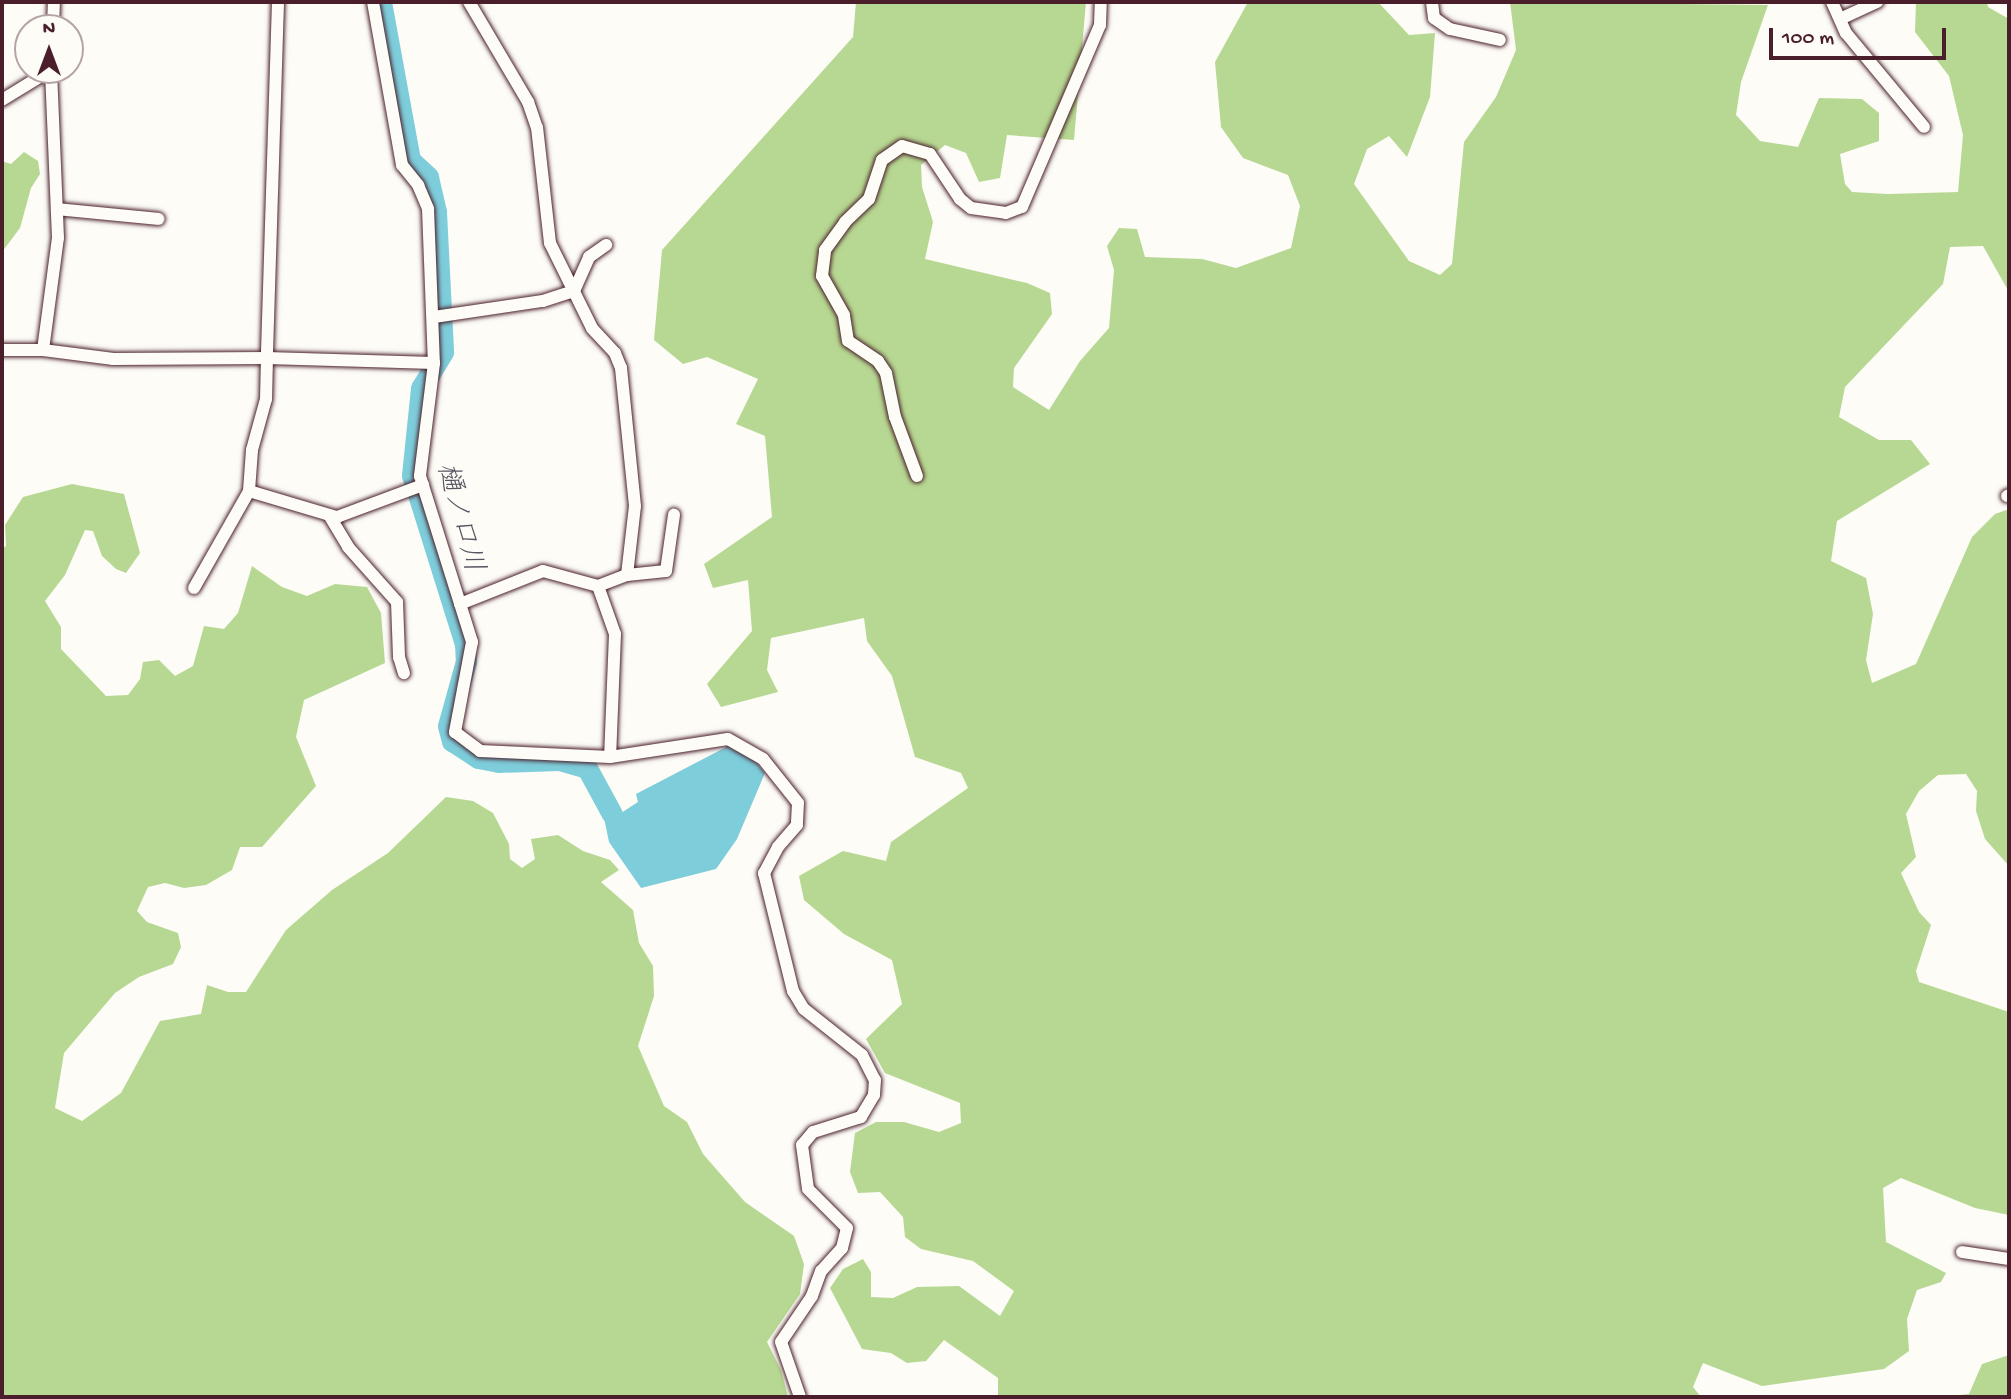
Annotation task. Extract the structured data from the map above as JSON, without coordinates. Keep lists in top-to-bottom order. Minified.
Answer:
{"water":["樋ノ口川"],"scale_bar":"100 m","north":"top"}
